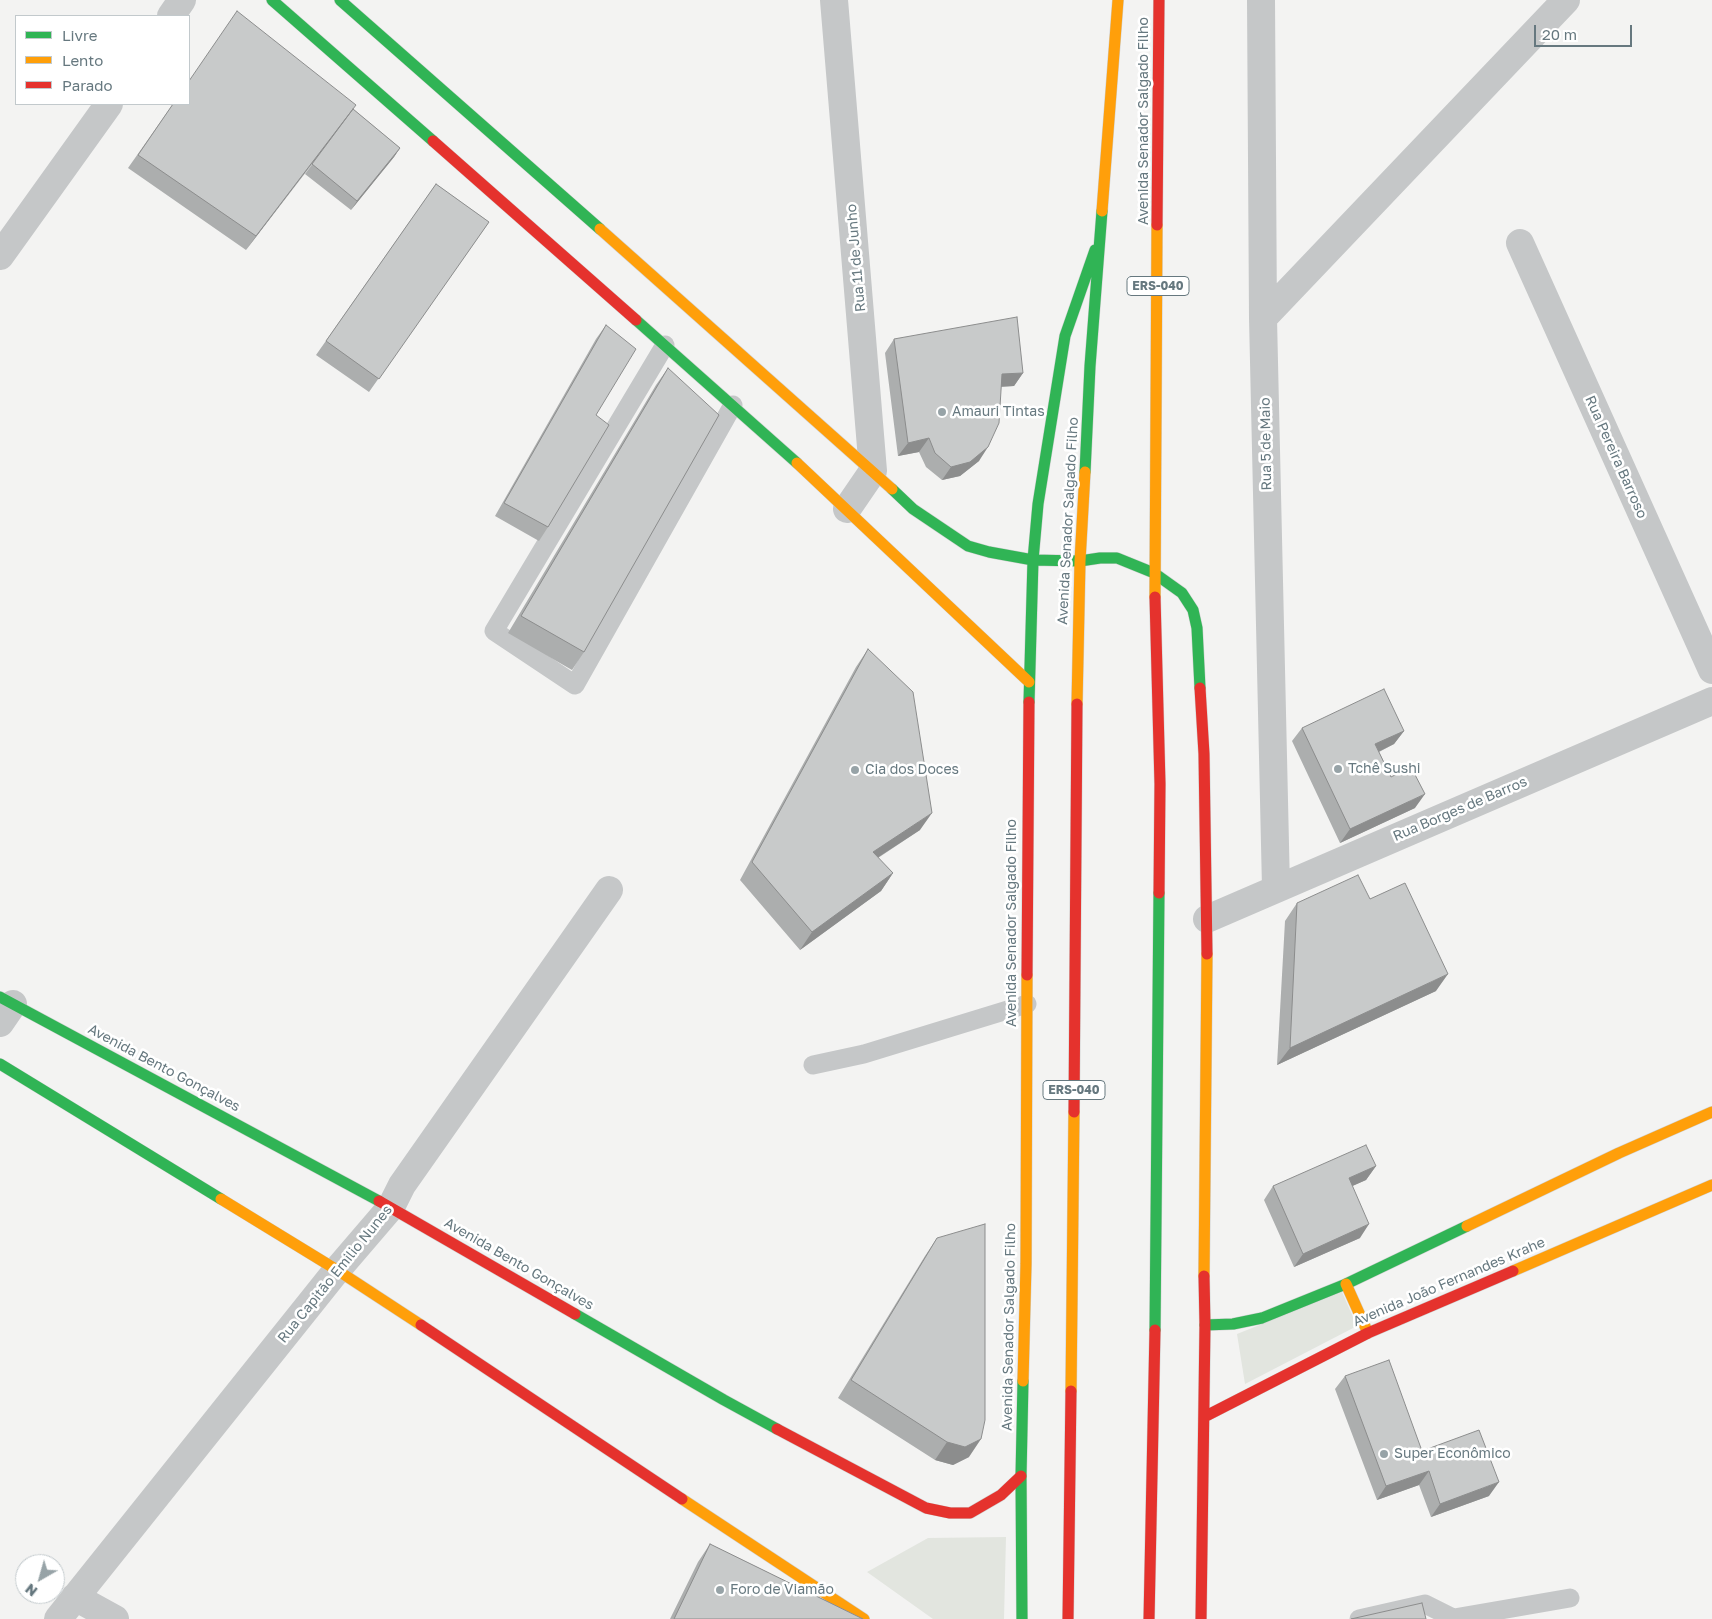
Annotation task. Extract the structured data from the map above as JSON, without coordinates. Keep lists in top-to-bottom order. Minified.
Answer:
{"streets":{"main road":["Avenida Senador Salgado Filho","ERS-040","Avenida Bento Gonçalves","Avenida João Fernandes Krahe"],"street":["Rua 11 de Junho","Rua 5 de Maio","Rua Pereira Barroso","Rua Borges de Barros","Rua Capitão Emilio Nunes"]},"crossings":[["Avenida Senador Salgado Filho","Avenida Bento Gonçalves"],["Rua 5 de Maio","Rua Borges de Barros"],["Avenida Bento Gonçalves","Rua Capitão Emilio Nunes"]],"places":["Amauri Tintas","Tchê Sushi","Cia dos Doces","Super Econômico","Foro de Viamão"],"legend":["Livre","Lento","Parado"],"scale_bar":"20 m","north":"bottom left"}
